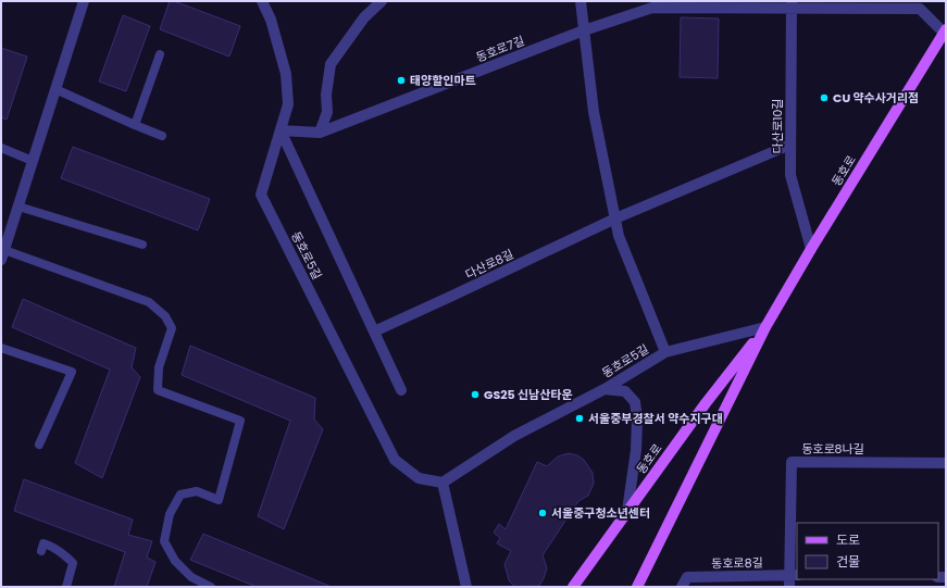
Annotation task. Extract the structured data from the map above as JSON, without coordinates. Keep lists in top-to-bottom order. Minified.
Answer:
{"streets":{"main road":["동호로"],"street":["동호로7길","다산로10길","동호로5길","다산로8길","동호로8나길","동호로8길"]},"crossings":[["동호로7길","다산로10길"],["동호로7길","동호로"],["동호로7길","동호로5길"],["다산로10길","동호로"],["다산로10길","다산로8길"],["동호로","동호로5길"],["동호로8나길","동호로8길"]],"places":["태양할인마트","CU 약수사거리점","GS25 신남산타운","서울중부경찰서 약수지구대","서울중구청소년센터"],"legend":["도로","건물"]}
